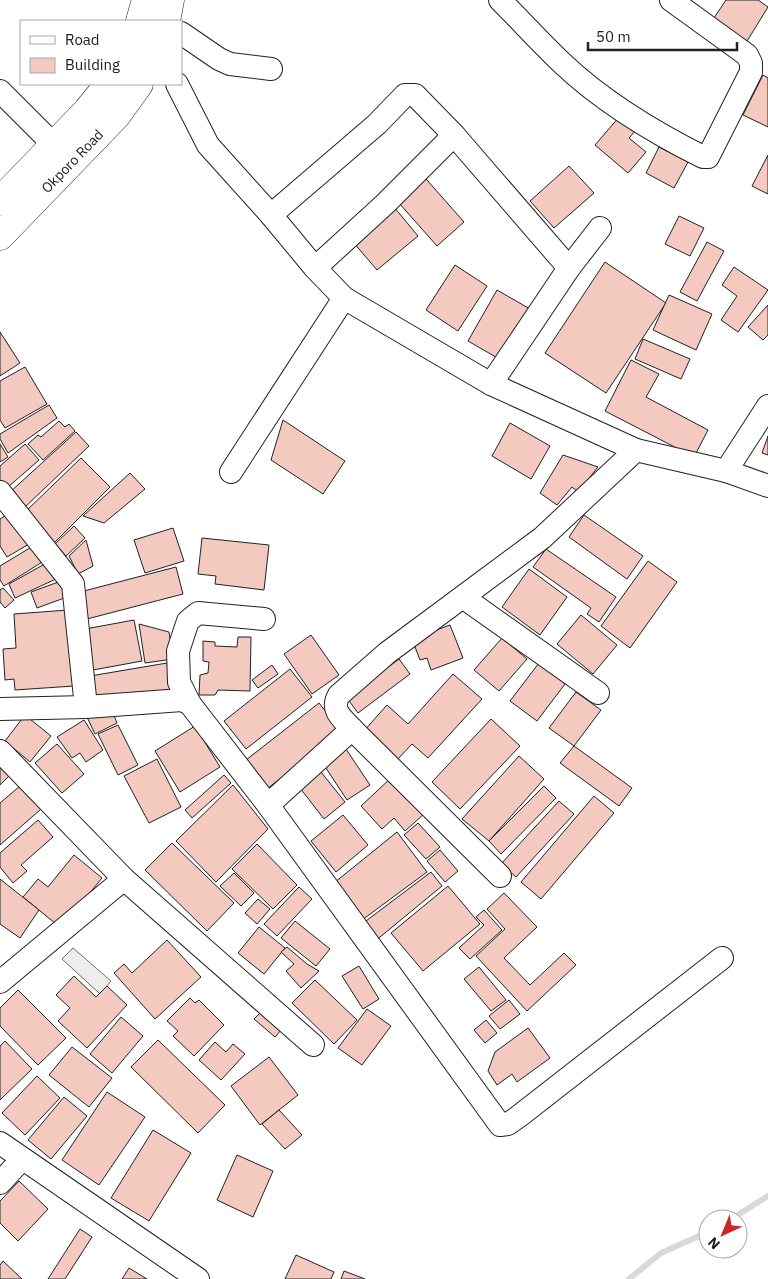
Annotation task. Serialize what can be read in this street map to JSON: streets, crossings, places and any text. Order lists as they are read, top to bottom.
{
  "streets": {
    "main road": ["Okporo Road"]
  },
  "legend": ["Road", "Building"],
  "scale_bar": "50 m",
  "north": "bottom left"
}
